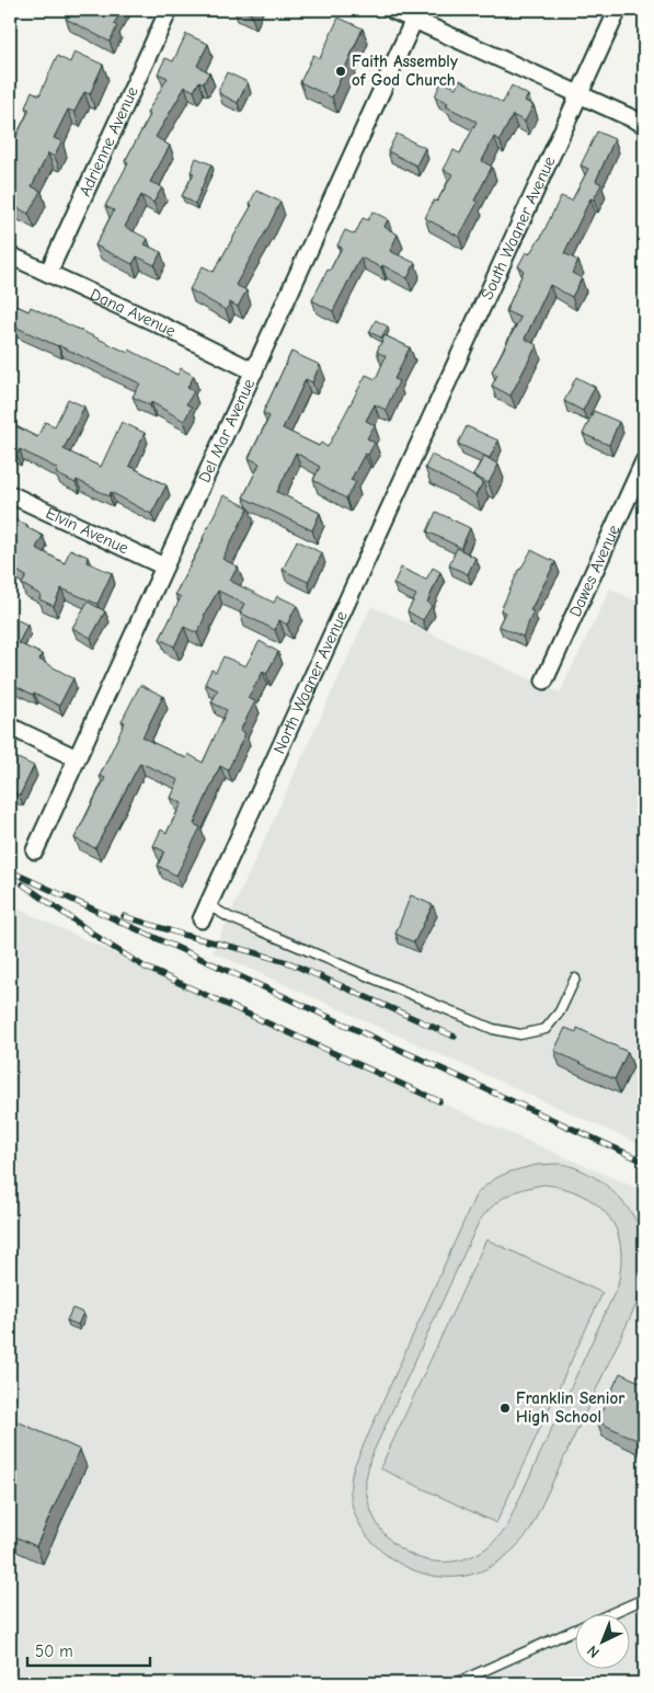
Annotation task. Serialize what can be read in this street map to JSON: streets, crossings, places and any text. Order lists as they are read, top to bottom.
{
  "streets": {
    "street": [
      "Adrienne Avenue",
      "South Wagner Avenue",
      "Dana Avenue",
      "Del Mar Avenue",
      "Elvin Avenue",
      "Dawes Avenue",
      "North Wagner Avenue"
    ]
  },
  "crossings": [
    ["Adrienne Avenue", "Dana Avenue"],
    ["South Wagner Avenue", "North Wagner Avenue"],
    ["Dana Avenue", "Del Mar Avenue"],
    ["Del Mar Avenue", "Elvin Avenue"]
  ],
  "places": ["Faith Assembly of God Church", "Franklin Senior High School"],
  "scale_bar": "50 m",
  "north": "bottom left"
}
